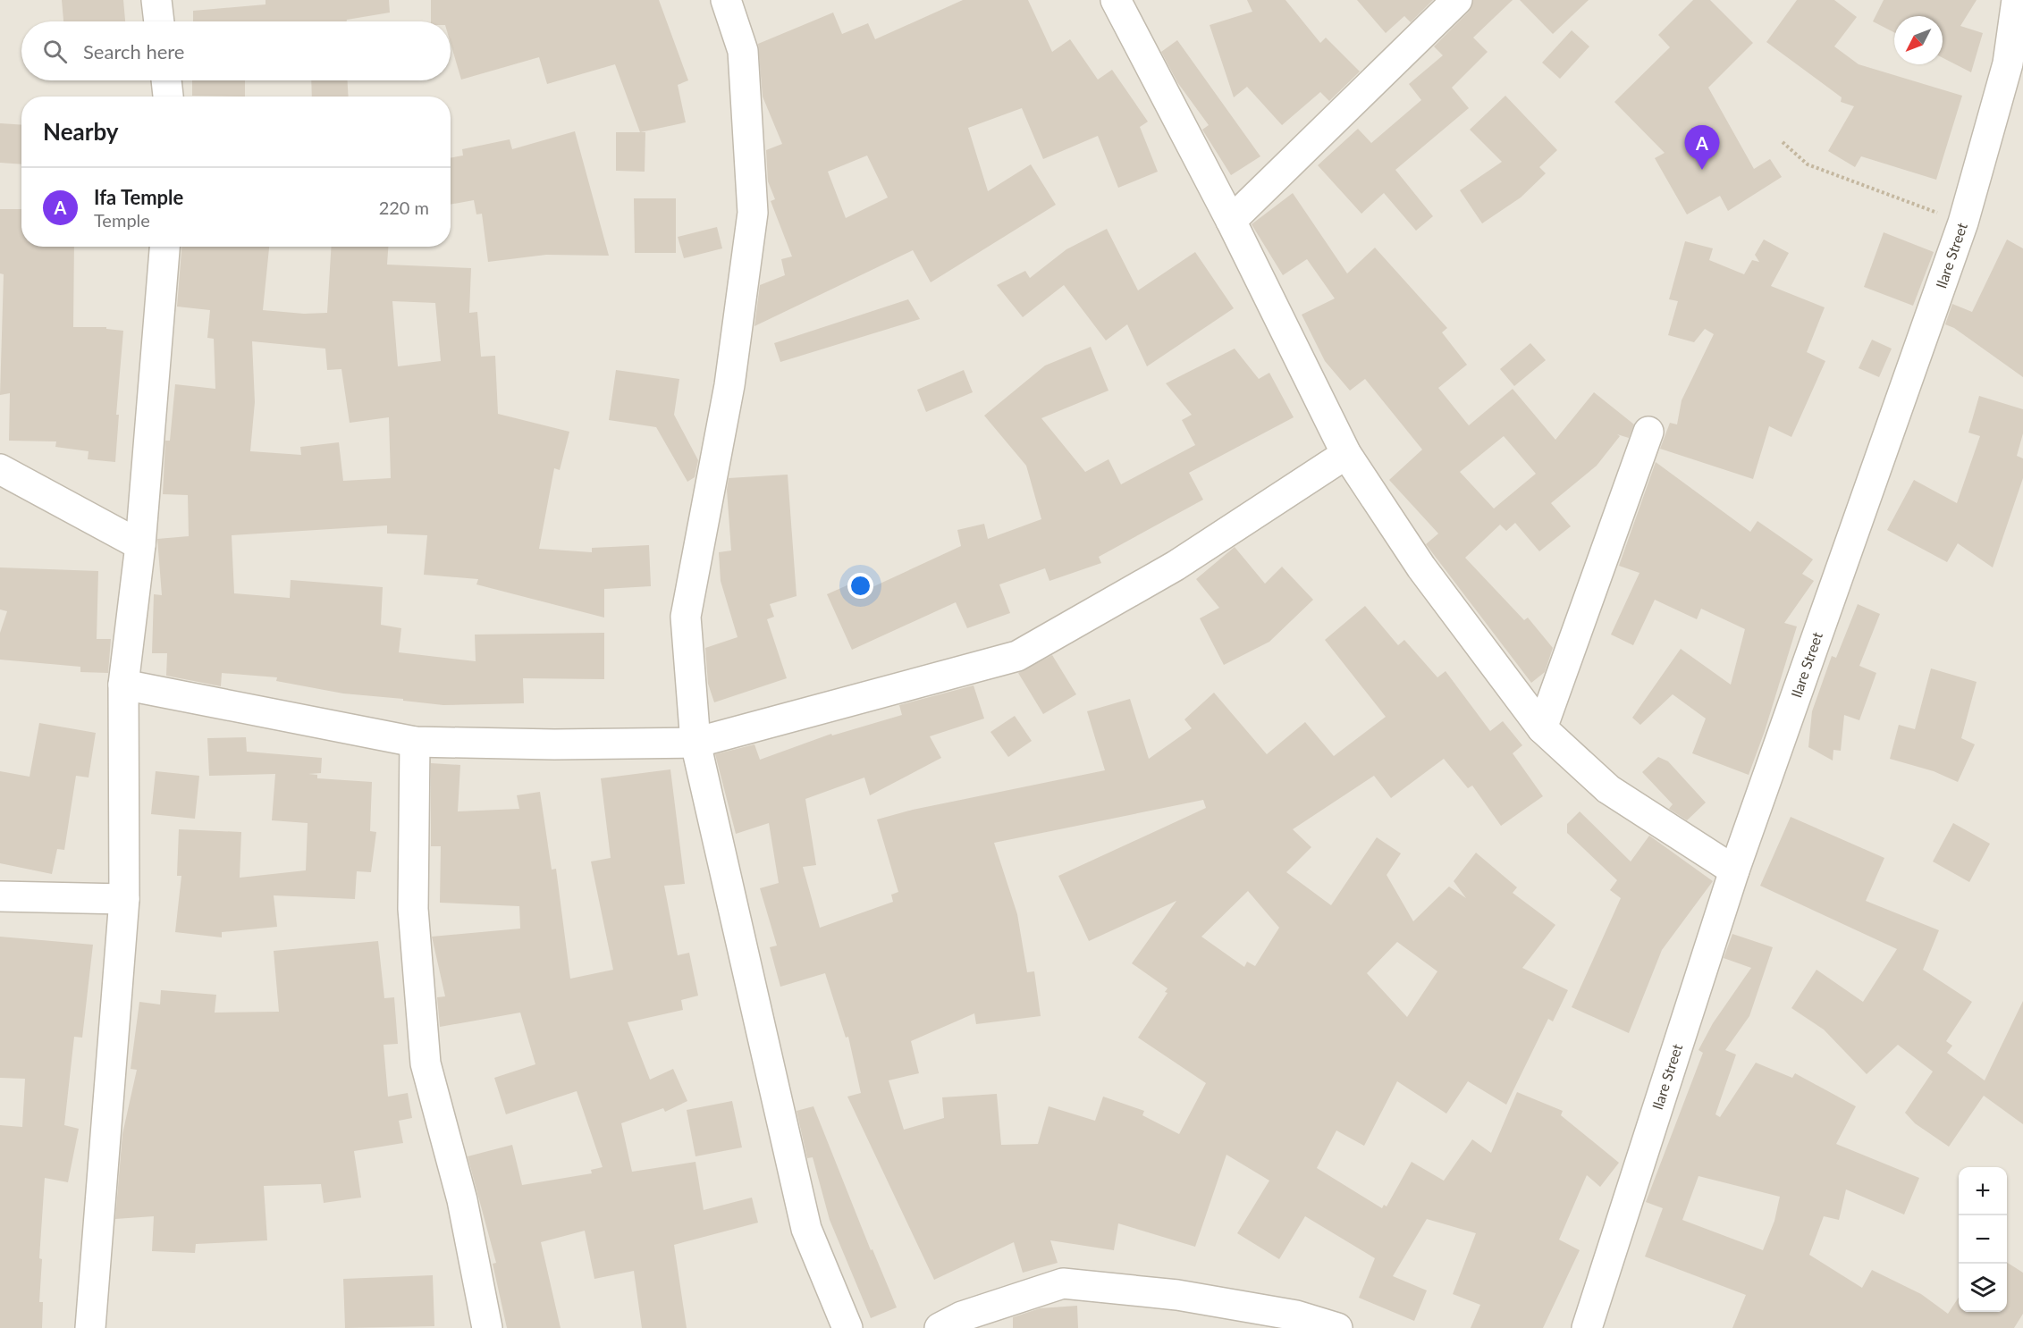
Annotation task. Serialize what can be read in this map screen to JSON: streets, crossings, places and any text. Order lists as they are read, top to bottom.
{
  "streets": {
    "street": ["Ilare Street"]
  },
  "north": "bottom left",
  "page": {
    "search": "Search here",
    "heading": "Nearby",
    "pins": "A",
    "list": [
      {
        "mark": "A",
        "name": "Ifa Temple",
        "note": "Temple",
        "value": "220 m"
      }
    ],
    "map_buttons": ["+", "−"]
  }
}
